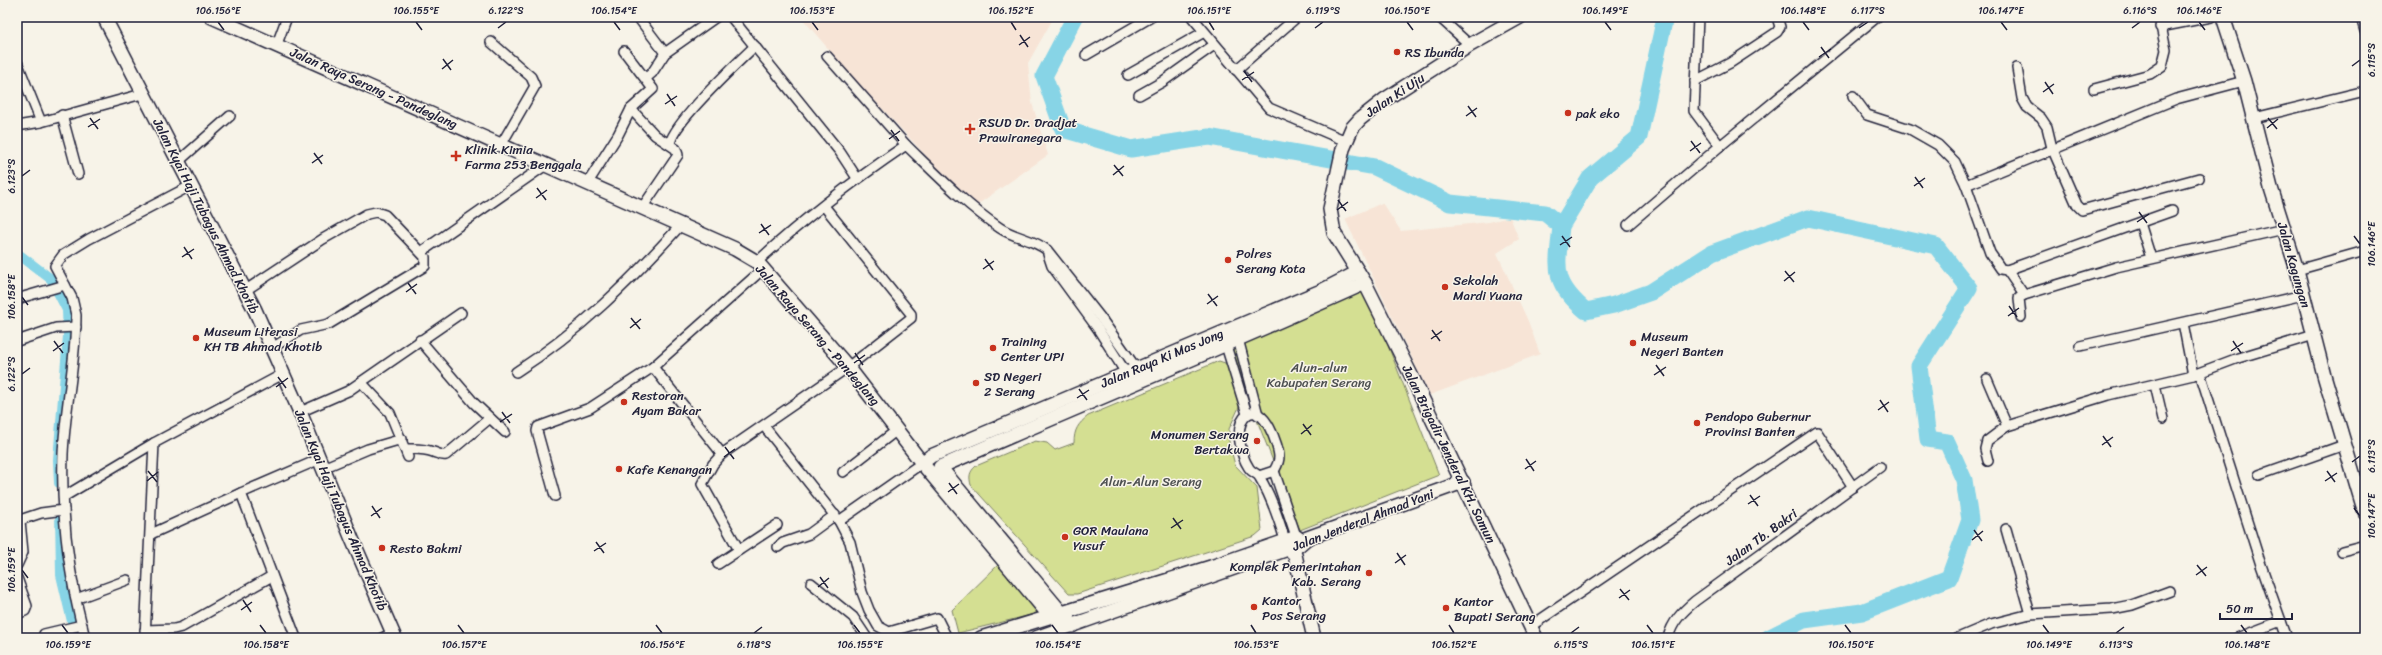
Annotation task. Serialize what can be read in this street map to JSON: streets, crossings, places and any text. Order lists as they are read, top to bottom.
{
  "streets": {
    "main road": [
      "Jalan Raya Serang - Pandeglang",
      "Jalan Ki Uju",
      "Jalan Kyai Haji Tubagus Ahmad Khotib",
      "Jalan Kagungan",
      "Jalan Raya Ki Mas Jong",
      "Jalan Brigadir Jenderal KH. Samun",
      "Jalan Jenderal Ahmad Yani"
    ],
    "street": ["Jalan Tb. Bakri"]
  },
  "crossings": [
    ["Jalan Raya Serang - Pandeglang", "Jalan Raya Ki Mas Jong"],
    ["Jalan Ki Uju", "Jalan Raya Ki Mas Jong"],
    ["Jalan Ki Uju", "Jalan Brigadir Jenderal KH. Samun"],
    ["Jalan Raya Ki Mas Jong", "Jalan Brigadir Jenderal KH. Samun"],
    ["Jalan Brigadir Jenderal KH. Samun", "Jalan Jenderal Ahmad Yani"]
  ],
  "parks": ["Alun-alun Kabupaten Serang", "Alun-Alun Serang"],
  "places": {
    "other": [
      "RS Ibunda",
      "pak eko",
      "Polres Serang Kota",
      "Sekolah Mardi Yuana",
      "Museum Literasi KH TB Ahmad Khotib",
      "Museum Negeri Banten",
      "Training Center UPI",
      "SD Negeri 2 Serang",
      "Restoran Ayam Bakar",
      "Pendopo Gubernur Provinsi Banten",
      "Monumen Serang Bertakwa",
      "Kafe Kenangan",
      "GOR Maulana Yusuf",
      "Resto Bakmi",
      "Komplek Pemerintahan Kab. Serang",
      "Kantor Pos Serang",
      "Kantor Bupati Serang"
    ],
    "health": ["RSUD Dr. Dradjat Prawiranegara", "Klinik Kimia Farma 253 Benggala"]
  },
  "scale_bar": "50 m",
  "coordinates": [
    "106.156°E",
    "106.155°E",
    "6.122°S",
    "106.154°E",
    "106.153°E",
    "106.152°E",
    "106.151°E",
    "6.119°S",
    "106.150°E",
    "106.149°E",
    "106.148°E",
    "6.117°S",
    "106.147°E",
    "6.116°S",
    "106.146°E",
    "6.115°S",
    "6.123°S",
    "106.158°E",
    "6.113°S",
    "106.159°E",
    "106.157°E",
    "6.118°S"
  ]
}
